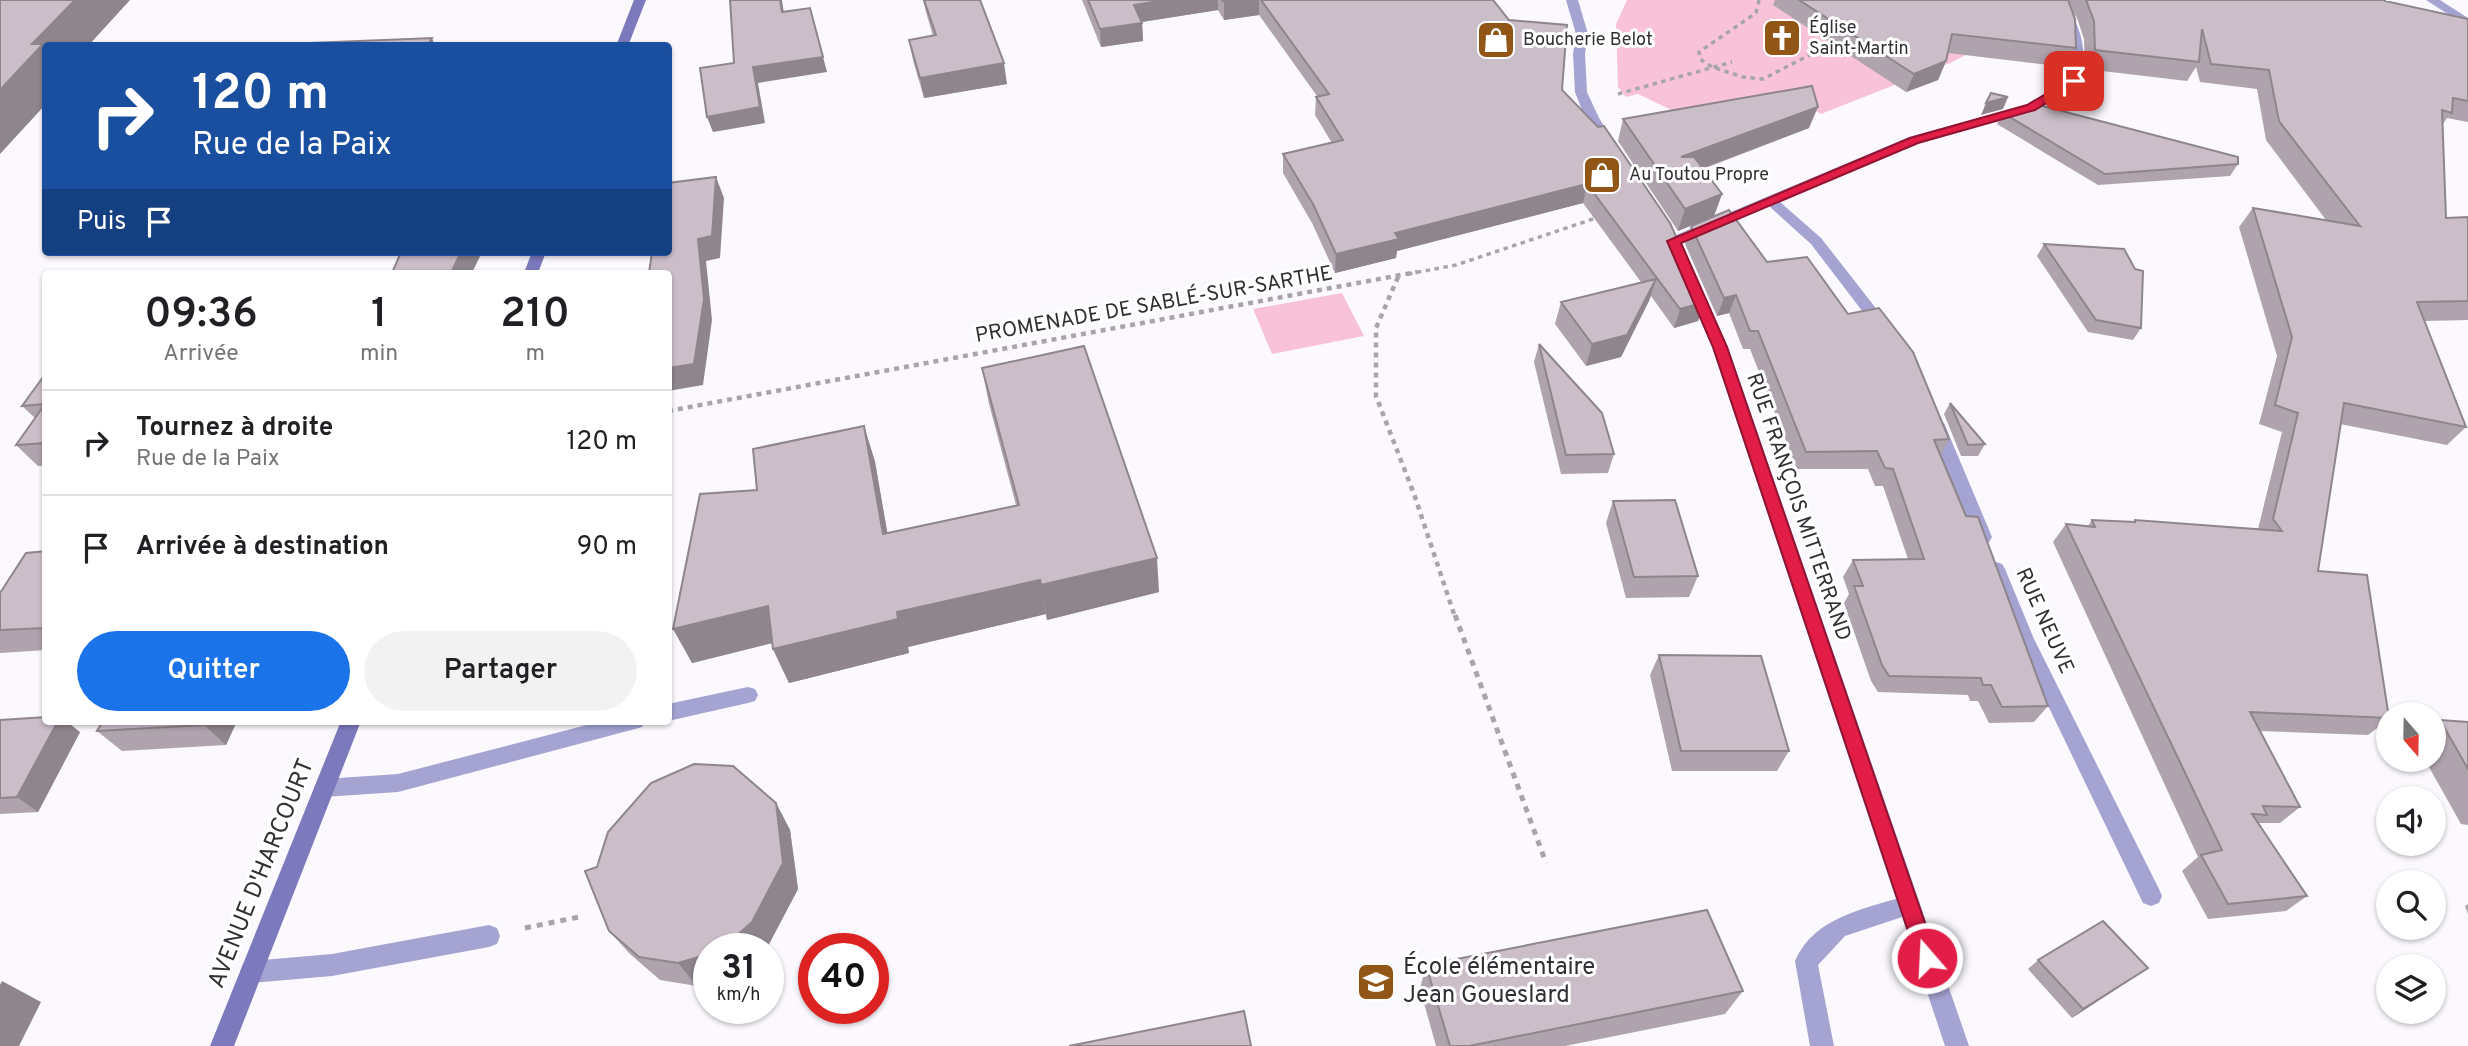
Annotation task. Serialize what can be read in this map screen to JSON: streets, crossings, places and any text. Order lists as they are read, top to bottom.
{
  "streets": {
    "main road": ["AVENUE D'HARCOURT"],
    "street": ["RUE FRANÇOIS MITTERRAND", "RUE NEUVE"],
    "path": ["PROMENADE DE SABLÉ-SUR-SARTHE"]
  },
  "places": {
    "church": ["Église Saint-Martin"],
    "shop": ["Boucherie Belot", "Au Toutou Propre"],
    "school or university": ["École élémentaire Jean Goueslard"]
  },
  "north": "bottom",
  "page": {
    "turn": ["120 m", "Rue de la Paix"],
    "then": "Puis",
    "eta": [
      "09:36",
      "Arrivée",
      "1",
      "min",
      "210",
      "m"
    ],
    "list": [
      {
        "name": "Tournez à droite",
        "note": "Rue de la Paix",
        "value": "120 m"
      },
      {
        "name": "Arrivée à destination",
        "value": "90 m"
      }
    ],
    "buttons": ["Quitter", "Partager"],
    "speed": "31 km/h",
    "limit": "40"
  }
}
